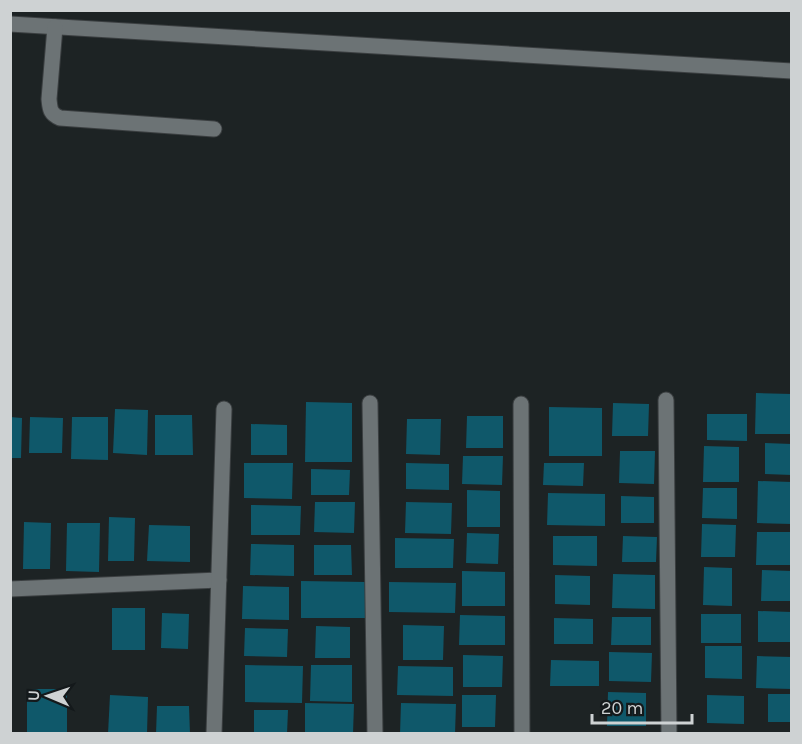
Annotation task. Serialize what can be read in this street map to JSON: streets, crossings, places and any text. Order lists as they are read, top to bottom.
{
  "scale_bar": "20 m",
  "north": "left"
}
